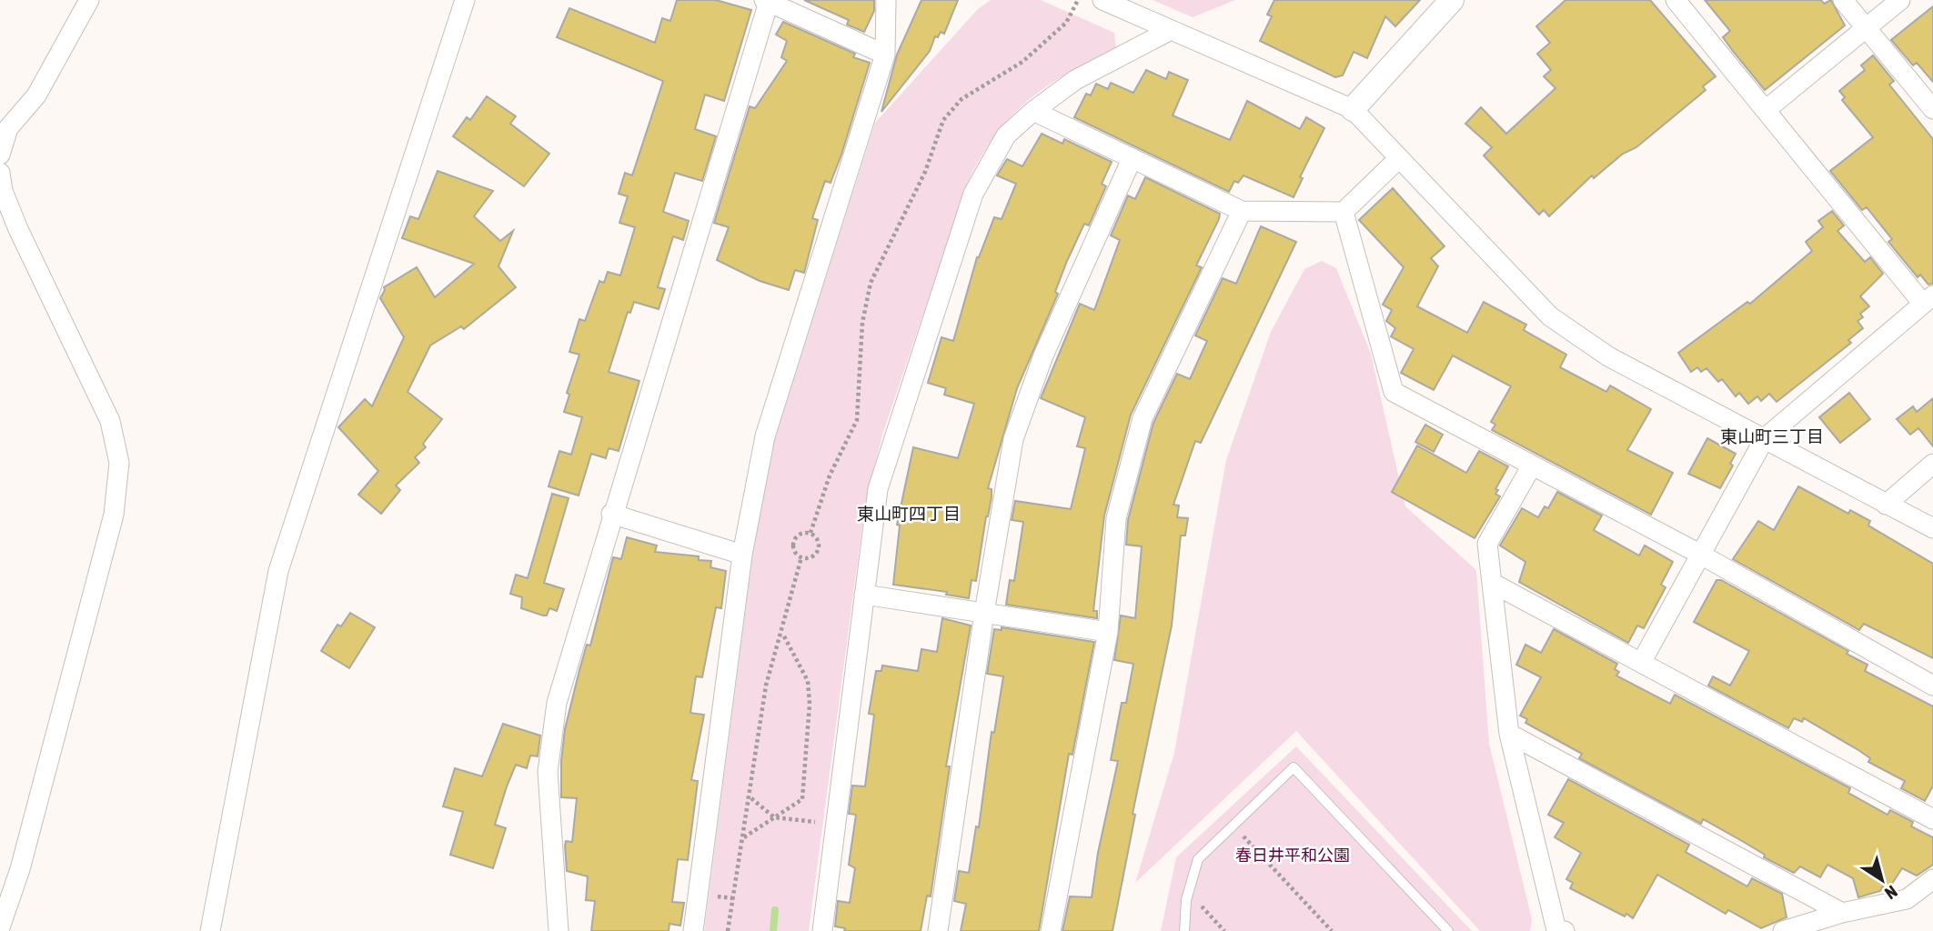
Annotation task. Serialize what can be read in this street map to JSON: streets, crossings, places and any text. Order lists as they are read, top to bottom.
{
  "districts": ["東山町三丁目", "東山町四丁目"],
  "parks": ["春日井平和公園"],
  "north": "bottom right"
}
